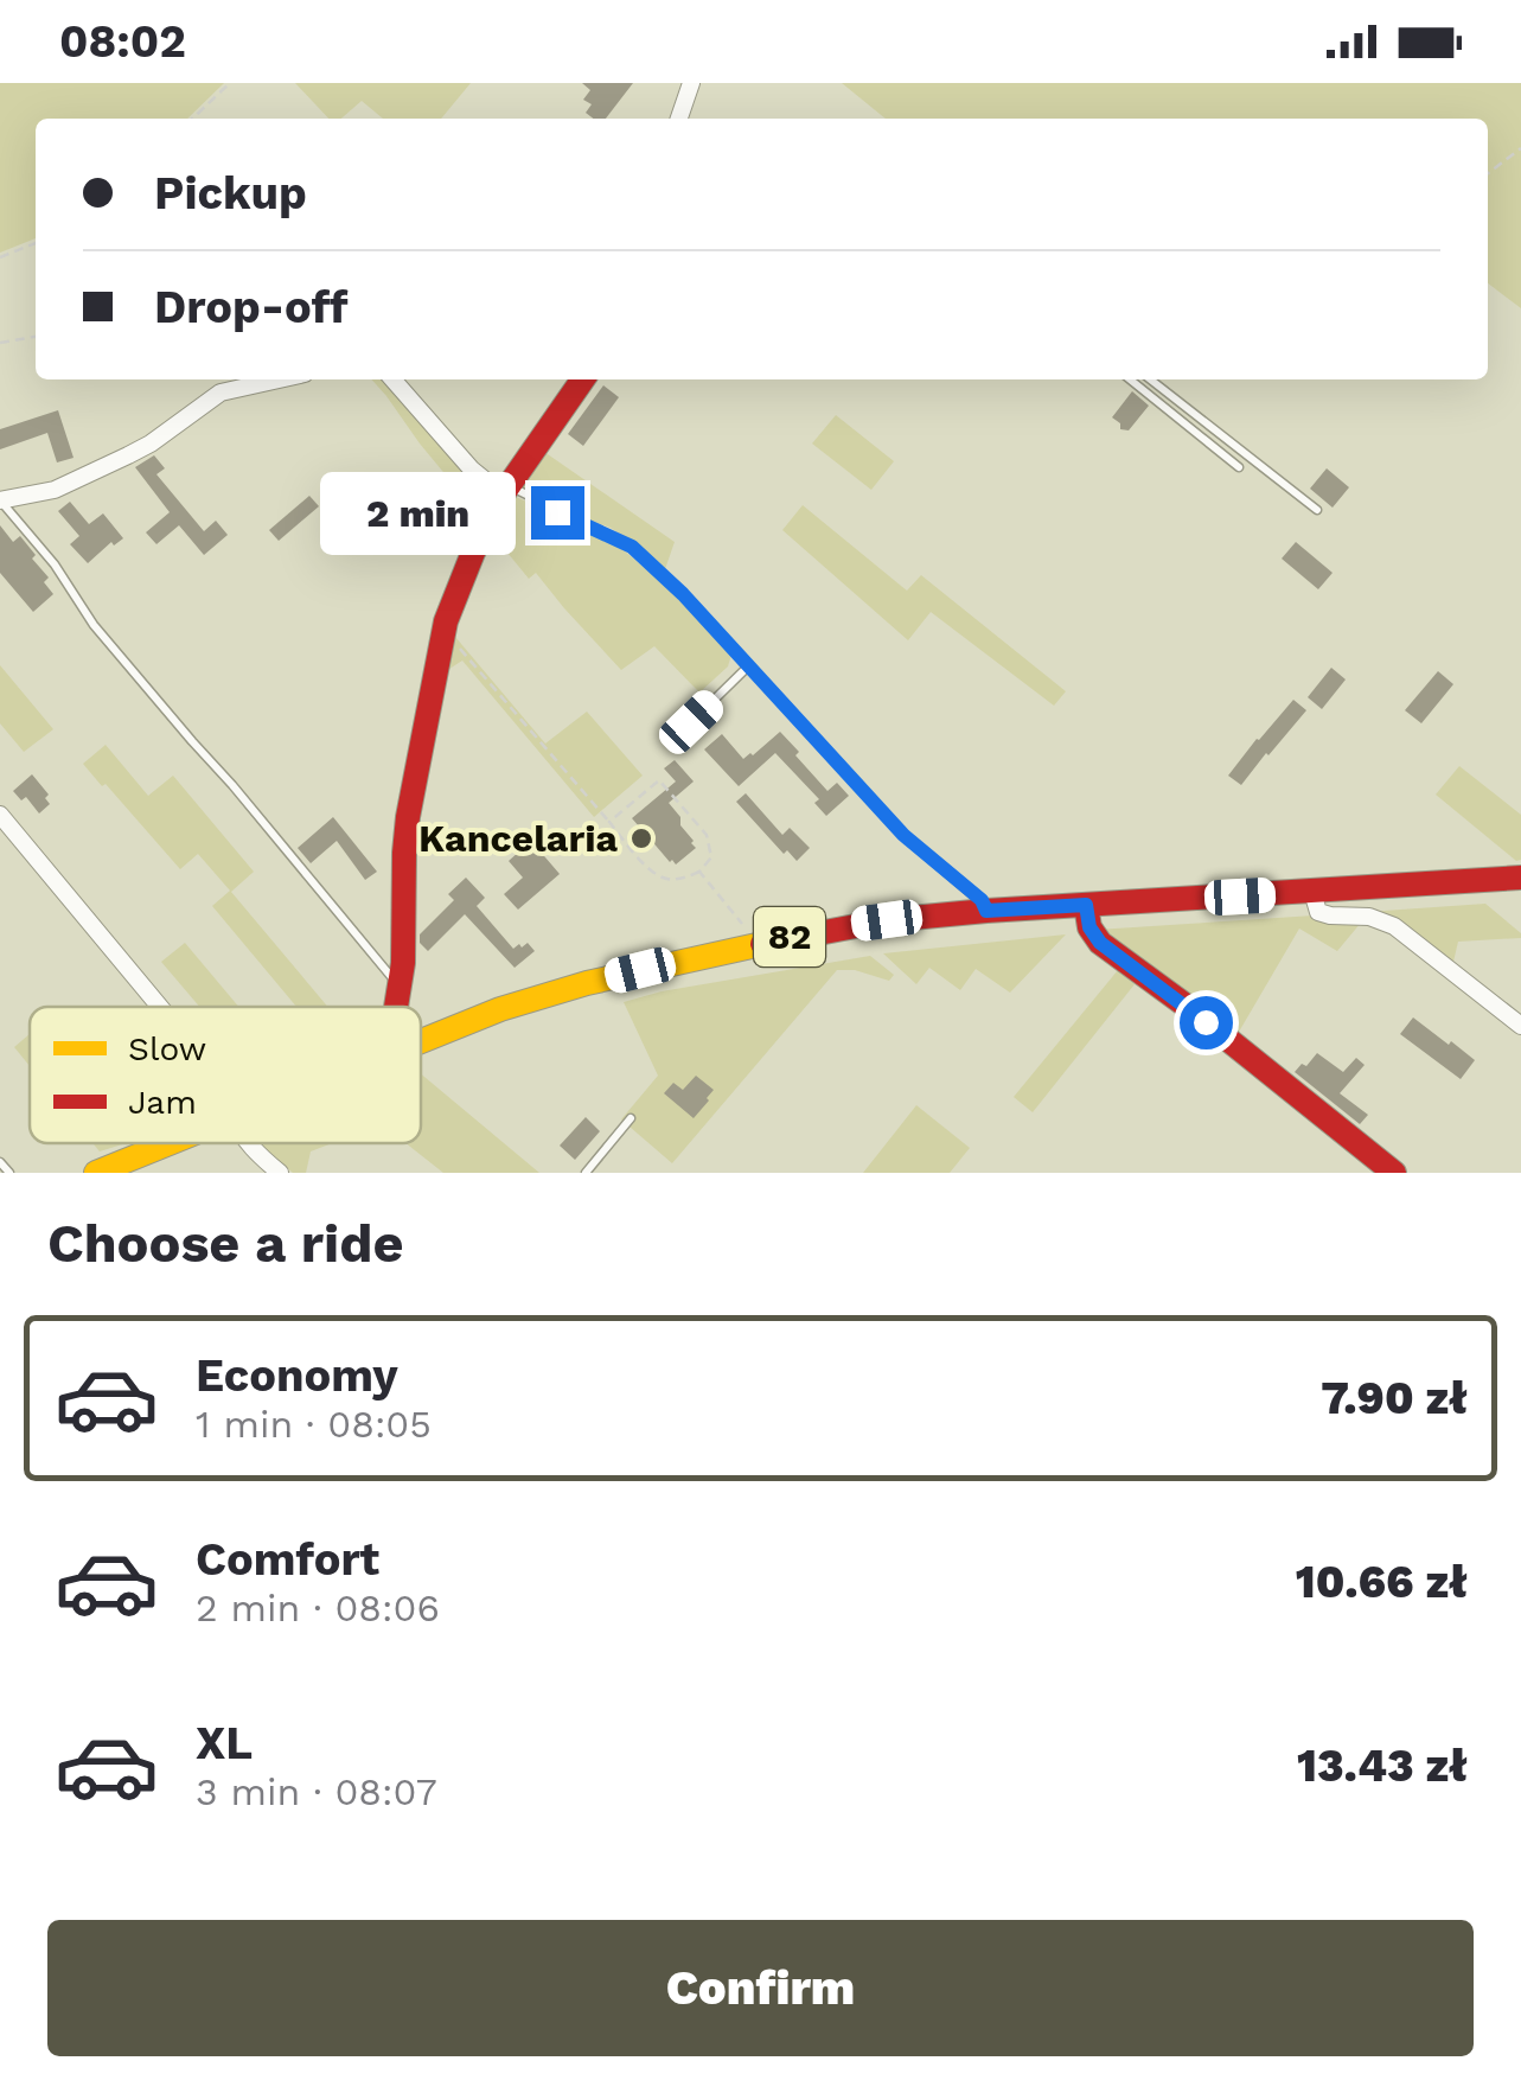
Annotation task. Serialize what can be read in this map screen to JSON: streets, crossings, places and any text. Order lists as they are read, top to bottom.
{
  "streets": {
    "main road": ["82"]
  },
  "places": ["Kancelaria"],
  "legend": ["Slow", "Jam"],
  "page": {
    "status": "08:02",
    "banner": ["Pickup", "Drop-off"],
    "bubble": "2 min",
    "heading": "Choose a ride",
    "list": [
      {
        "name": "Economy",
        "note": "1 min · 08:05",
        "value": "7.90 zł"
      },
      {
        "name": "Comfort",
        "note": "2 min · 08:06",
        "value": "10.66 zł"
      },
      {
        "name": "XL",
        "note": "3 min · 08:07",
        "value": "13.43 zł"
      }
    ],
    "buttons": "Confirm"
  }
}
